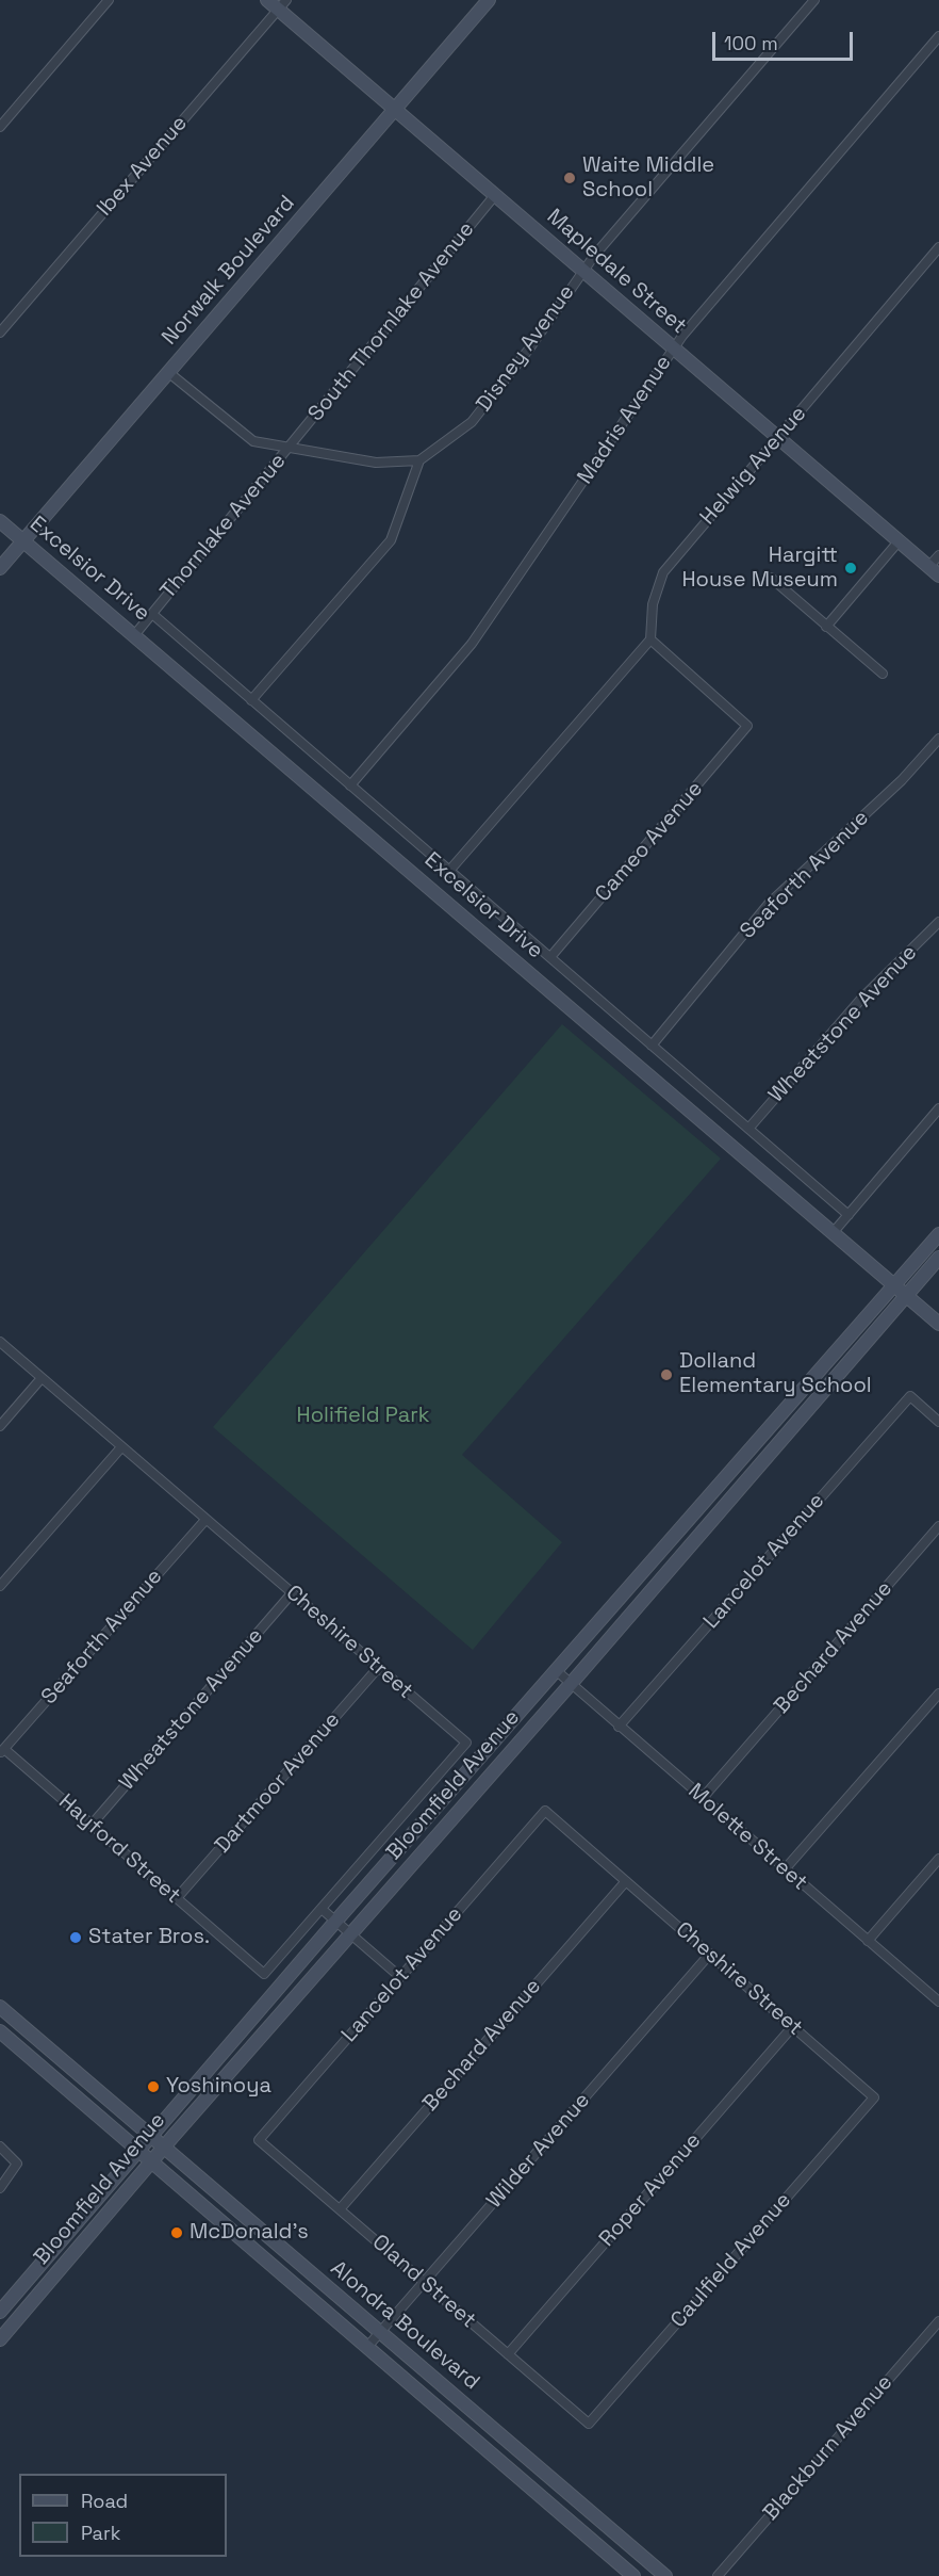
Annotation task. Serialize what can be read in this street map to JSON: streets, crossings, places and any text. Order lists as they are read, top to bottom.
{
  "streets": {
    "main road": [
      "Norwalk Boulevard",
      "Mapledale Street",
      "Excelsior Drive",
      "Bloomfield Avenue",
      "Alondra Boulevard"
    ],
    "street": [
      "Ibex Avenue",
      "South Thornlake Avenue",
      "Disney Avenue",
      "Madris Avenue",
      "Helwig Avenue",
      "Thornlake Avenue",
      "Cameo Avenue",
      "Seaforth Avenue",
      "Wheatstone Avenue",
      "Lancelot Avenue",
      "Cheshire Street",
      "Bechard Avenue",
      "Dartmoor Avenue",
      "Molette Street",
      "Hayford Street",
      "Wilder Avenue",
      "Roper Avenue",
      "Caulfield Avenue",
      "Oland Street",
      "Blackburn Avenue"
    ]
  },
  "crossings": [
    ["Ibex Avenue", "Mapledale Street"],
    ["Norwalk Boulevard", "Mapledale Street"],
    ["Norwalk Boulevard", "Excelsior Drive"],
    ["Mapledale Street", "South Thornlake Avenue"],
    ["Mapledale Street", "Disney Avenue"],
    ["Mapledale Street", "Madris Avenue"],
    ["Mapledale Street", "Helwig Avenue"],
    ["South Thornlake Avenue", "Thornlake Avenue"],
    ["Madris Avenue", "Excelsior Drive"],
    ["Helwig Avenue", "Cameo Avenue"],
    ["Thornlake Avenue", "Excelsior Drive"],
    ["Excelsior Drive", "Cameo Avenue"],
    ["Excelsior Drive", "Seaforth Avenue"],
    ["Excelsior Drive", "Wheatstone Avenue"],
    ["Excelsior Drive", "Bloomfield Avenue"],
    ["Seaforth Avenue", "Cheshire Street"],
    ["Seaforth Avenue", "Hayford Street"],
    ["Wheatstone Avenue", "Cheshire Street"],
    ["Wheatstone Avenue", "Hayford Street"],
    ["Lancelot Avenue", "Cheshire Street"],
    ["Lancelot Avenue", "Molette Street"],
    ["Lancelot Avenue", "Oland Street"],
    ["Cheshire Street", "Bechard Avenue"],
    ["Cheshire Street", "Dartmoor Avenue"],
    ["Cheshire Street", "Hayford Street"],
    ["Cheshire Street", "Wilder Avenue"],
    ["Cheshire Street", "Roper Avenue"],
    ["Cheshire Street", "Caulfield Avenue"],
    ["Bechard Avenue", "Molette Street"],
    ["Bechard Avenue", "Oland Street"],
    ["Dartmoor Avenue", "Hayford Street"],
    ["Bloomfield Avenue", "Molette Street"],
    ["Bloomfield Avenue", "Alondra Boulevard"],
    ["Wilder Avenue", "Oland Street"],
    ["Wilder Avenue", "Alondra Boulevard"],
    ["Roper Avenue", "Oland Street"],
    ["Caulfield Avenue", "Oland Street"]
  ],
  "parks": ["Holifield Park"],
  "places": [
    "Waite Middle School",
    "Hargitt House Museum",
    "Dolland Elementary School",
    "Stater Bros.",
    "Yoshinoya",
    "McDonald's"
  ],
  "legend": ["Road", "Park"],
  "scale_bar": "100 m"
}
